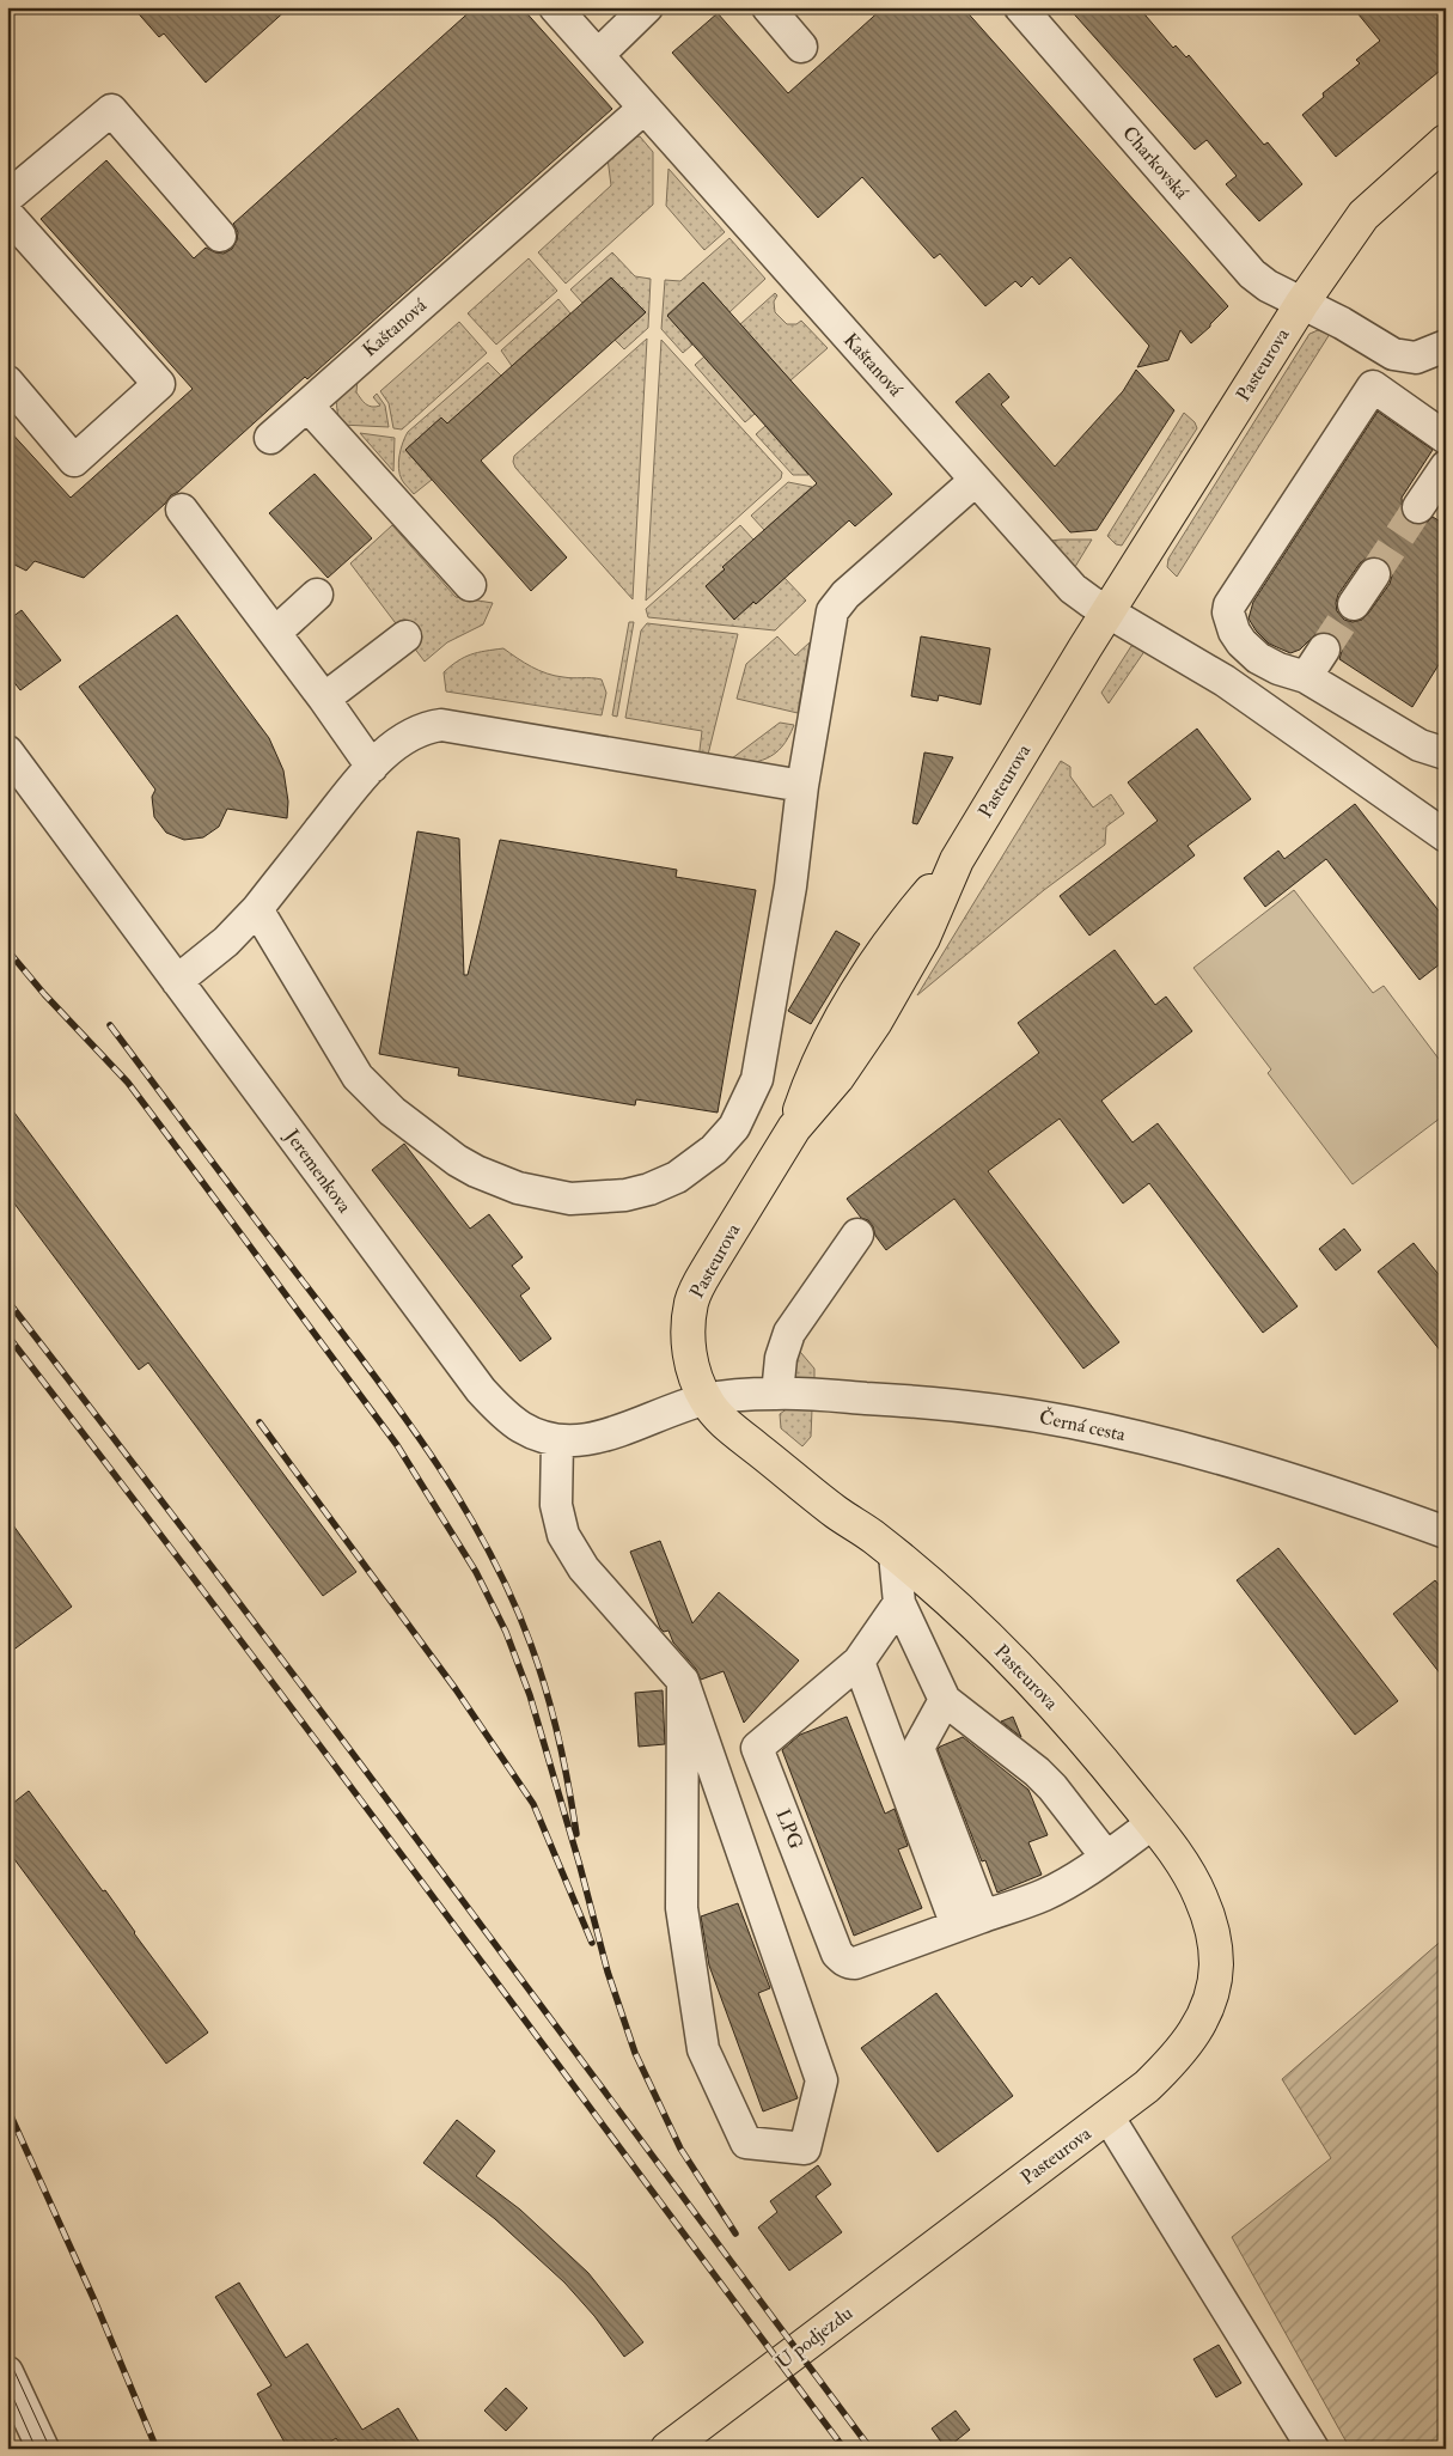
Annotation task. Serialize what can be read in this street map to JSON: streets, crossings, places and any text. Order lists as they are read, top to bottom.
{
  "streets": {
    "main road": ["Pasteurova", "U podjezdu"],
    "street": [
      "Charkovská",
      "Kaštanová",
      "Jeremenkova",
      "Černá cesta",
      "LPG"
    ]
  },
  "crossings": [
    ["Charkovská", "Pasteurova"],
    ["Kaštanová", "Pasteurova"],
    ["Pasteurova", "Jeremenkova"],
    ["Pasteurova", "Černá cesta"],
    ["Pasteurova", "U podjezdu"],
    ["Jeremenkova", "Černá cesta"]
  ]
}
